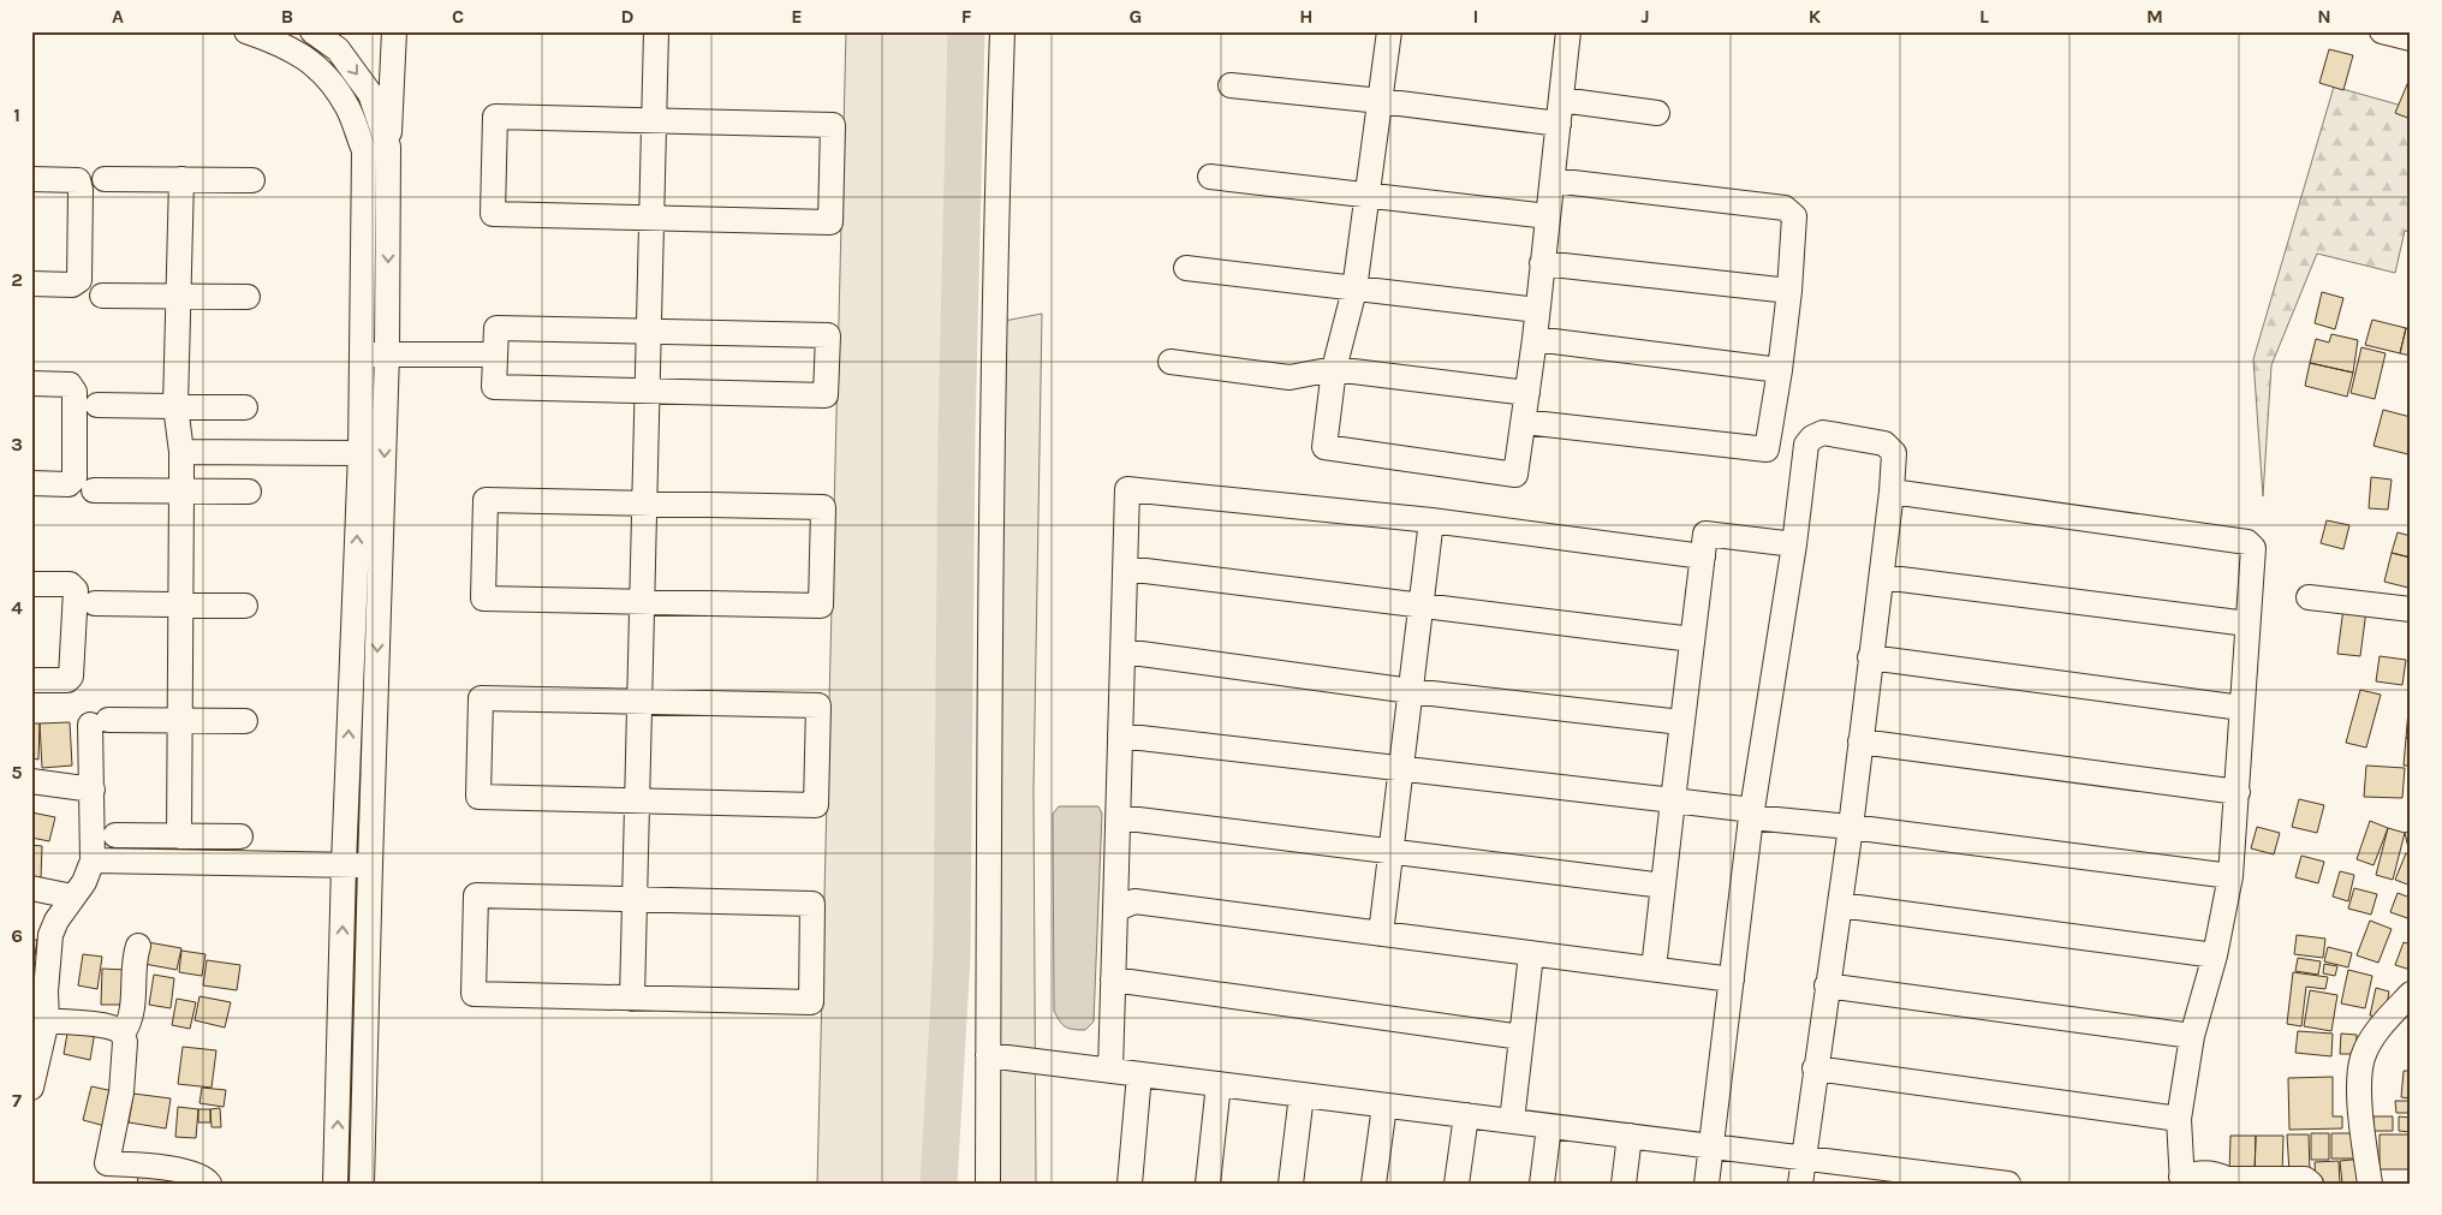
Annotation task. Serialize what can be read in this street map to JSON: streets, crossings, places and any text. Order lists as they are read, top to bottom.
{
  "grid": {
    "columns": [
      "A",
      "B",
      "C",
      "D",
      "E",
      "F",
      "G",
      "H",
      "I",
      "J",
      "K",
      "L",
      "M",
      "N"
    ],
    "rows": [
      "1",
      "2",
      "3",
      "4",
      "5",
      "6",
      "7"
    ]
  }
}
